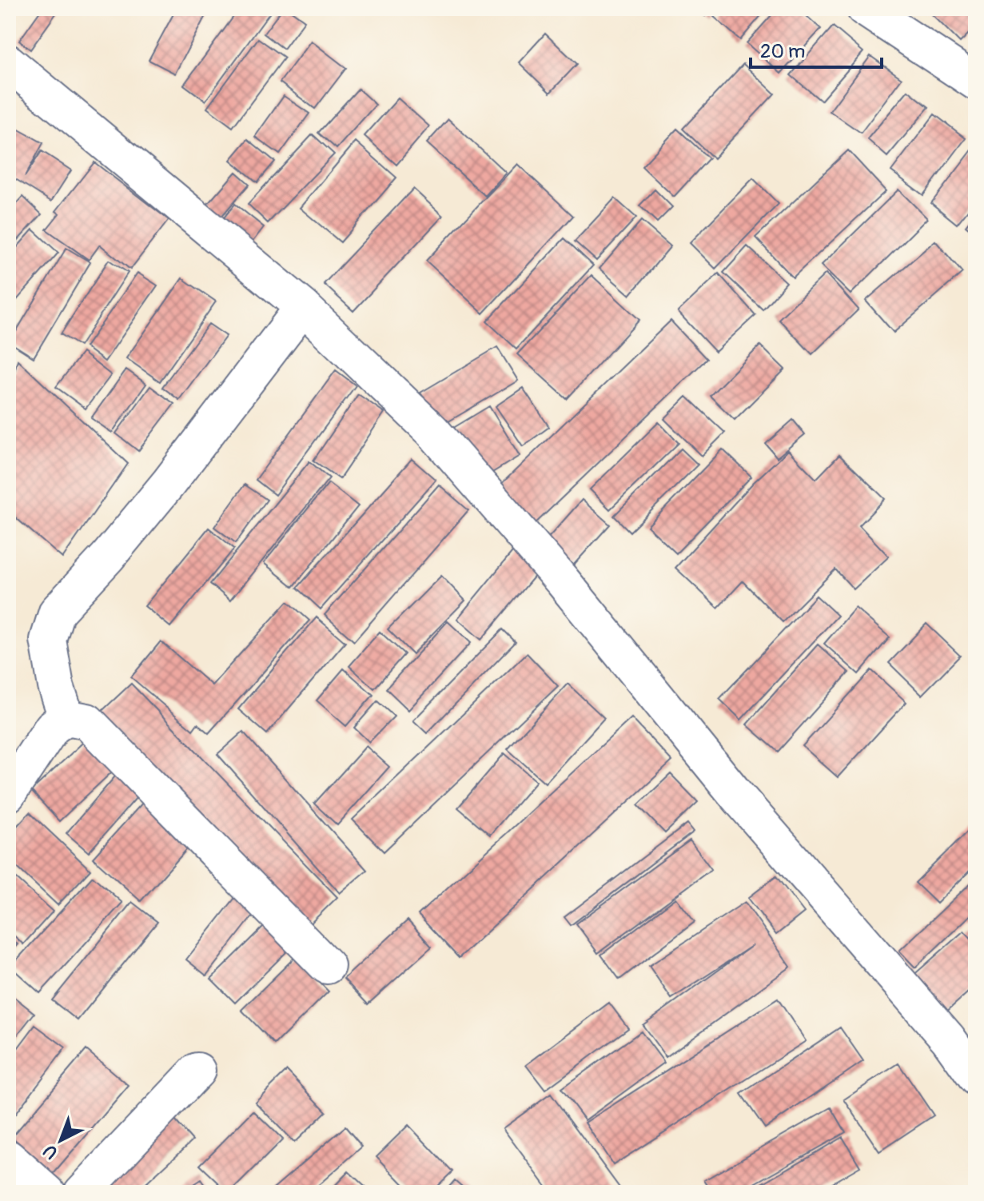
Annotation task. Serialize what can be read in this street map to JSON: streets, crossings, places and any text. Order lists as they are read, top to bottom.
{
  "scale_bar": "20 m",
  "north": "bottom left"
}
